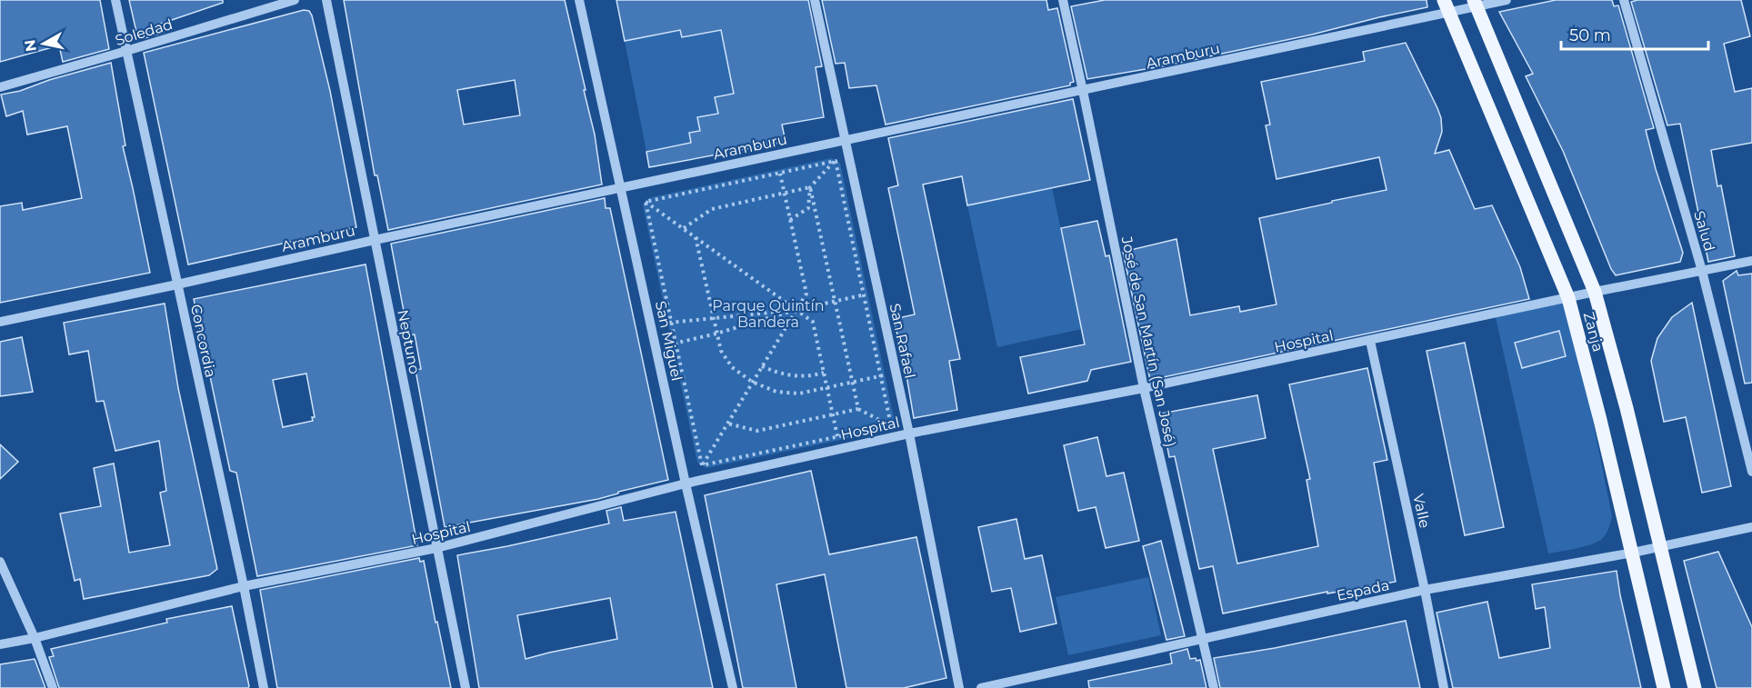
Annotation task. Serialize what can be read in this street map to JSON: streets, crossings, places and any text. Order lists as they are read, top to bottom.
{
  "streets": {
    "main road": ["Zanja"],
    "street": [
      "Soledad",
      "Aramburu",
      "Salud",
      "Concordia",
      "San Miguel",
      "San Rafael",
      "Hospital",
      "Neptuno",
      "José de San Martín (San José)",
      "Valle",
      "Espada"
    ]
  },
  "crossings": [
    ["Soledad", "Concordia"],
    ["Aramburu", "Zanja"],
    ["Aramburu", "Concordia"],
    ["Aramburu", "San Miguel"],
    ["Aramburu", "San Rafael"],
    ["Aramburu", "Neptuno"],
    ["Aramburu", "José de San Martín (San José)"],
    ["Salud", "Hospital"],
    ["Zanja", "Hospital"],
    ["Zanja", "Espada"],
    ["Concordia", "Hospital"],
    ["San Miguel", "Hospital"],
    ["San Rafael", "Hospital"],
    ["Hospital", "Neptuno"],
    ["Hospital", "José de San Martín (San José)"],
    ["Hospital", "Valle"],
    ["José de San Martín (San José)", "Espada"],
    ["Valle", "Espada"]
  ],
  "parks": ["Parque Quintín Bandera"],
  "scale_bar": "50 m",
  "north": "left"
}
